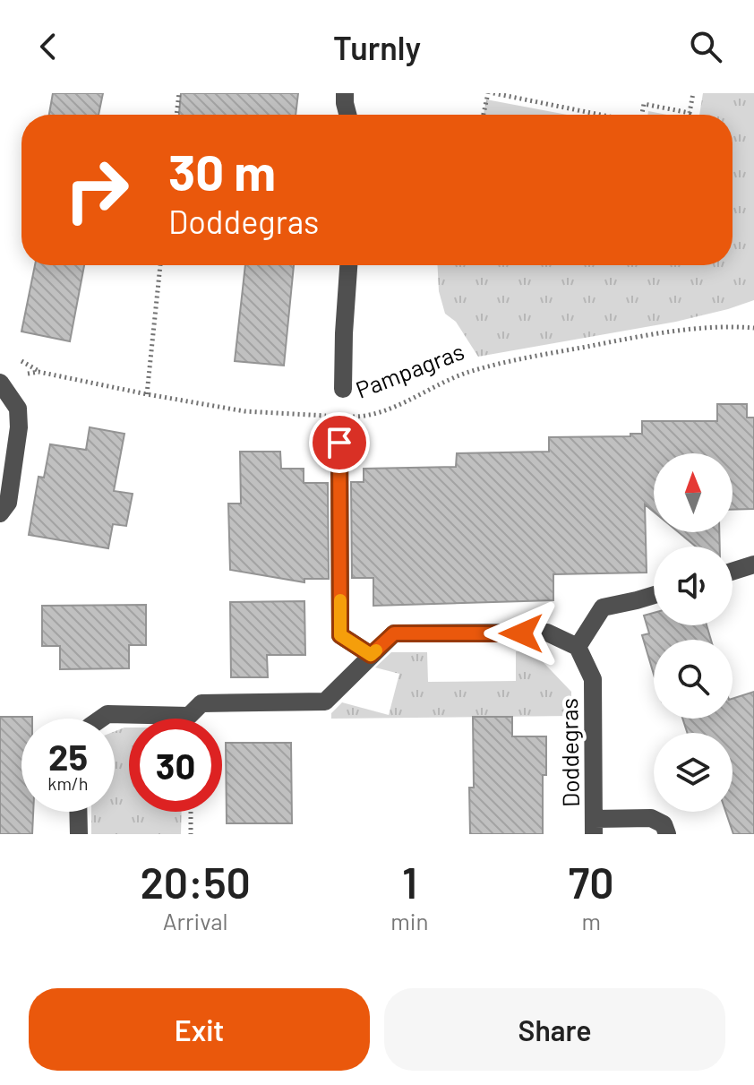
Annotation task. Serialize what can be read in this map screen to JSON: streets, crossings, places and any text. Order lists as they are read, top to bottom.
{
  "streets": {
    "street": ["Doddegras"],
    "path": ["Pampagras"]
  },
  "north": "top",
  "page": {
    "header": "Turnly",
    "turn": ["30 m", "Doddegras"],
    "speed": "25 km/h",
    "limit": "30",
    "eta": [
      "20:50",
      "Arrival",
      "1",
      "min",
      "70",
      "m"
    ],
    "buttons": ["Exit", "Share"]
  }
}
